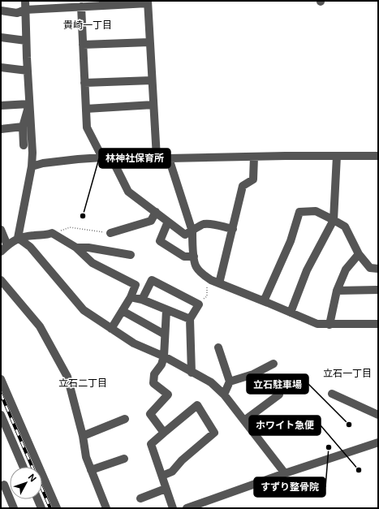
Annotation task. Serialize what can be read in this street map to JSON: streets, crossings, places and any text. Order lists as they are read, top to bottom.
{
  "districts": ["貴崎一丁目", "立石一丁目", "立石二丁目"],
  "places": [
    "林神社保育所",
    "立石駐車場",
    "すずり整骨院",
    "ホワイト急便"
  ],
  "north": "top right"
}
